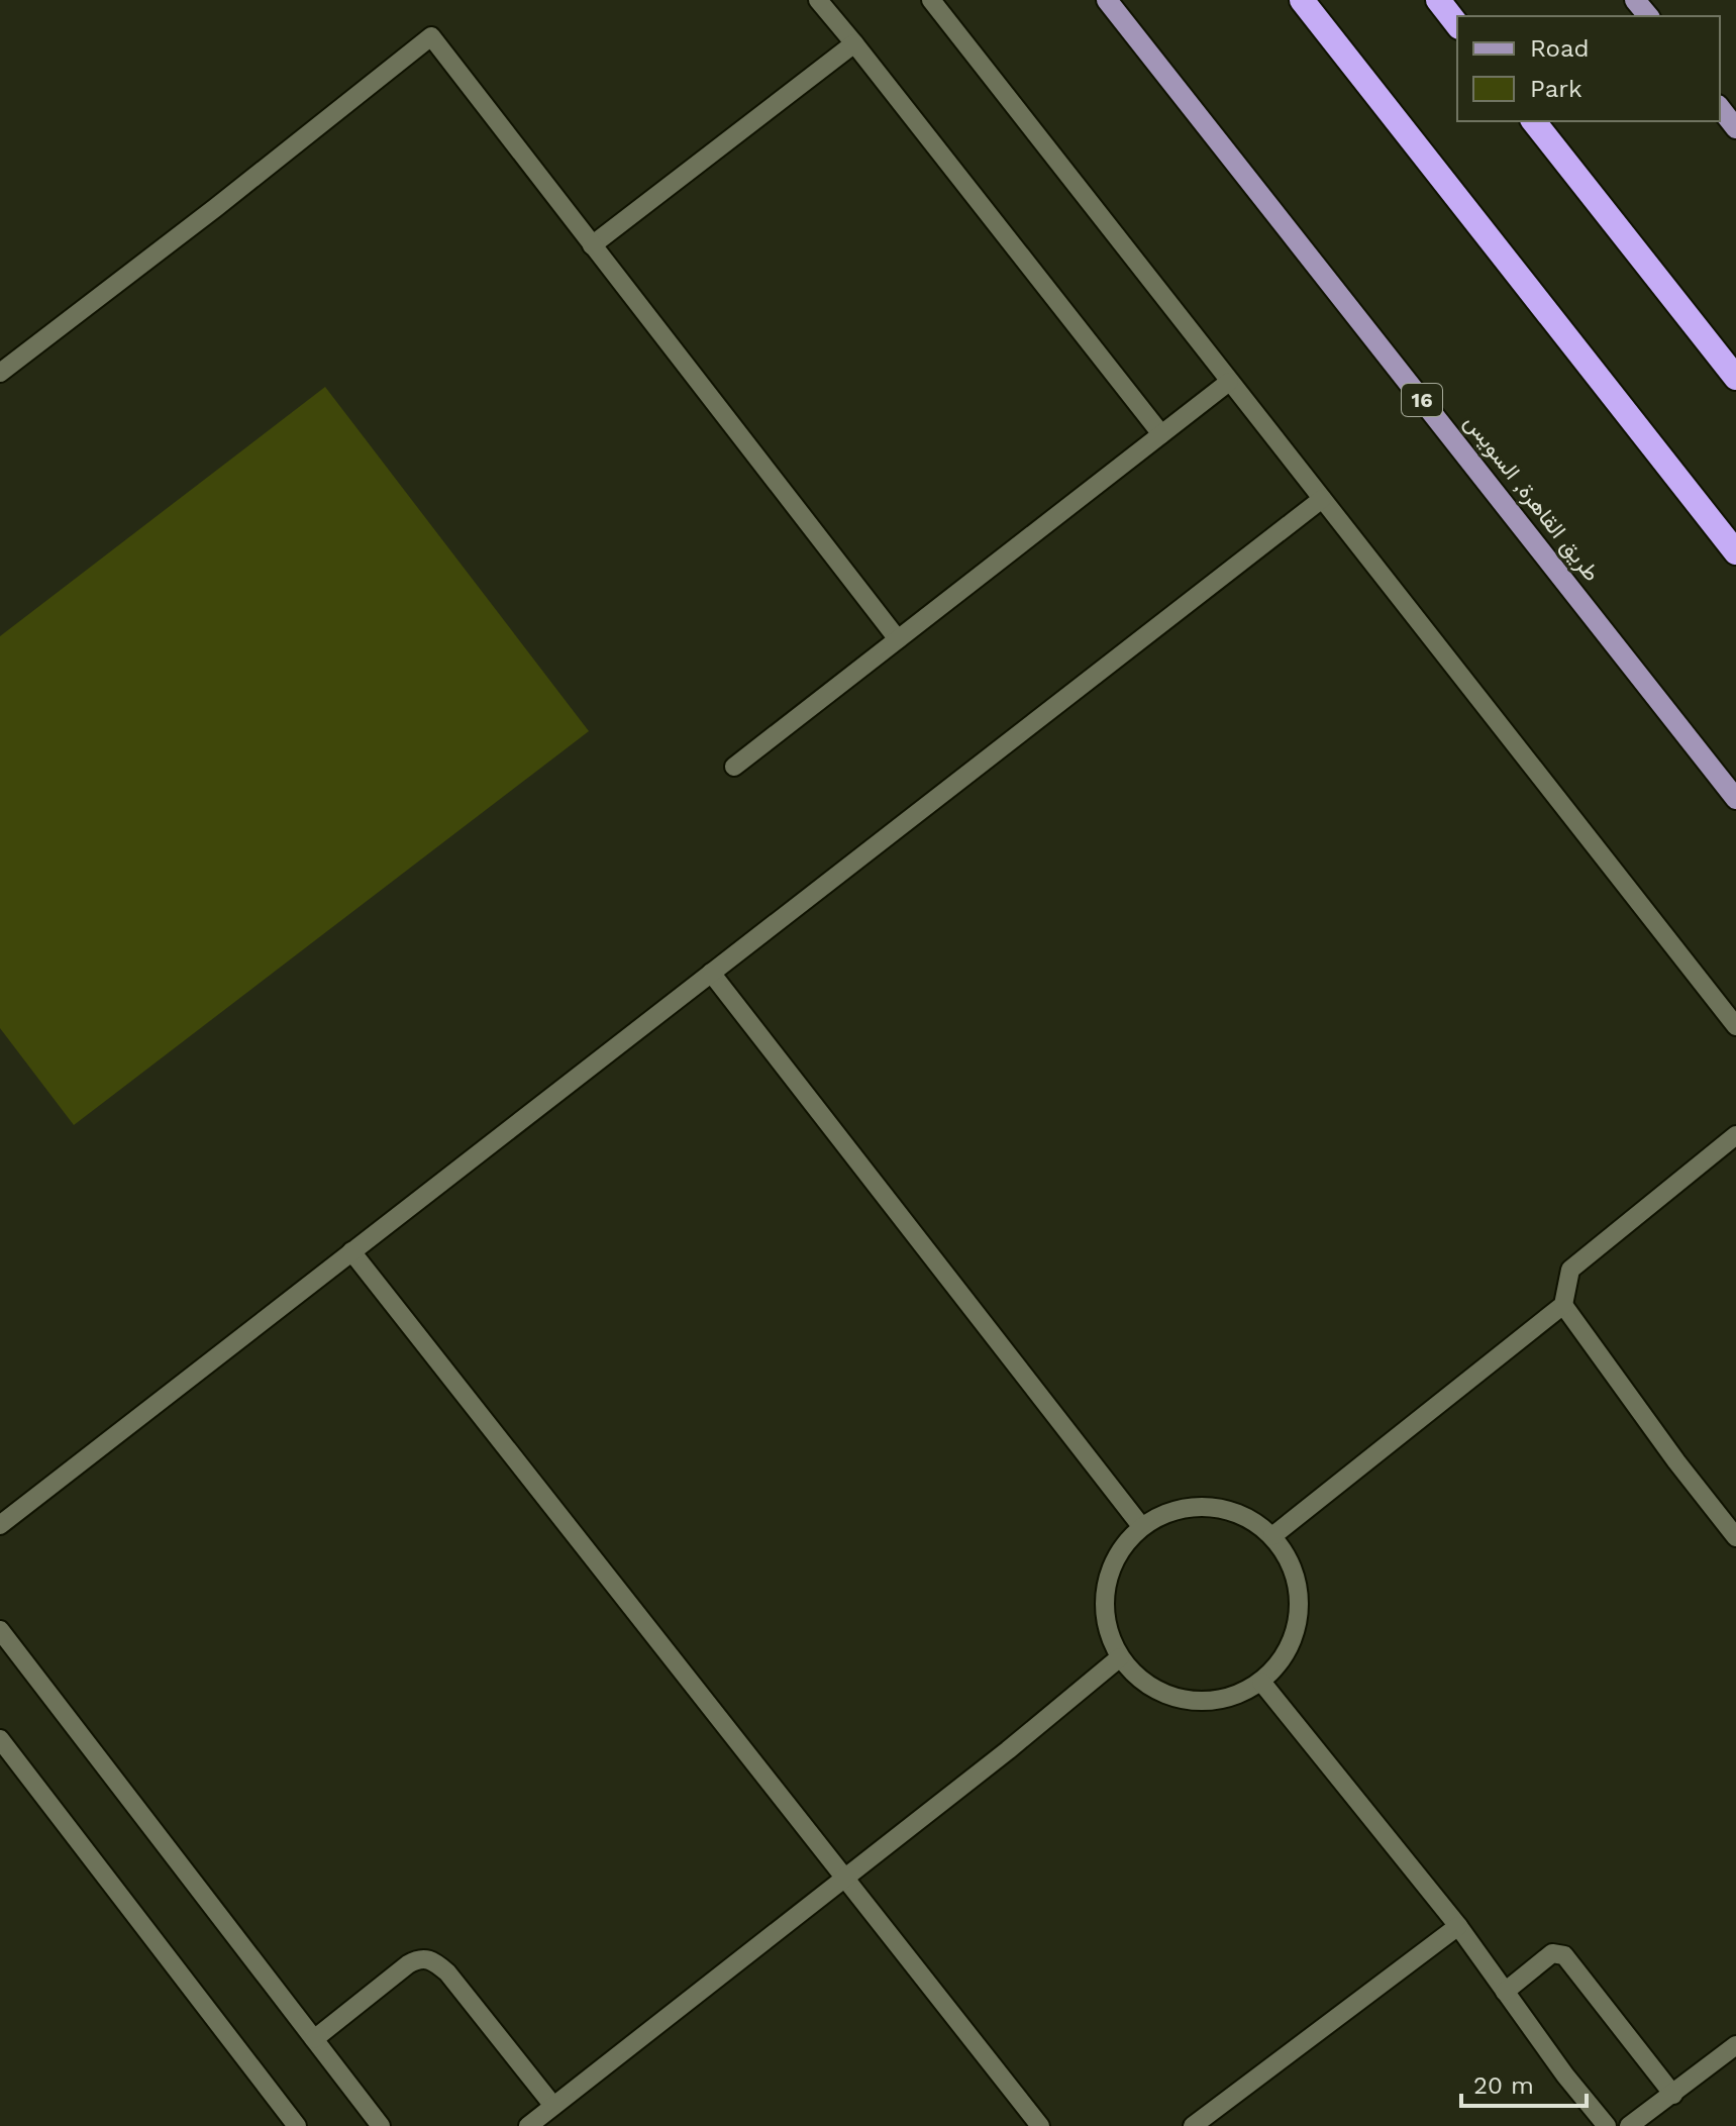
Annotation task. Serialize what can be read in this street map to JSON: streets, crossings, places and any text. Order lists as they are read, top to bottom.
{
  "streets": {
    "main road": ["16", "طريق القاهرة, السويس"]
  },
  "legend": ["Road", "Park"],
  "scale_bar": "20 m"
}
